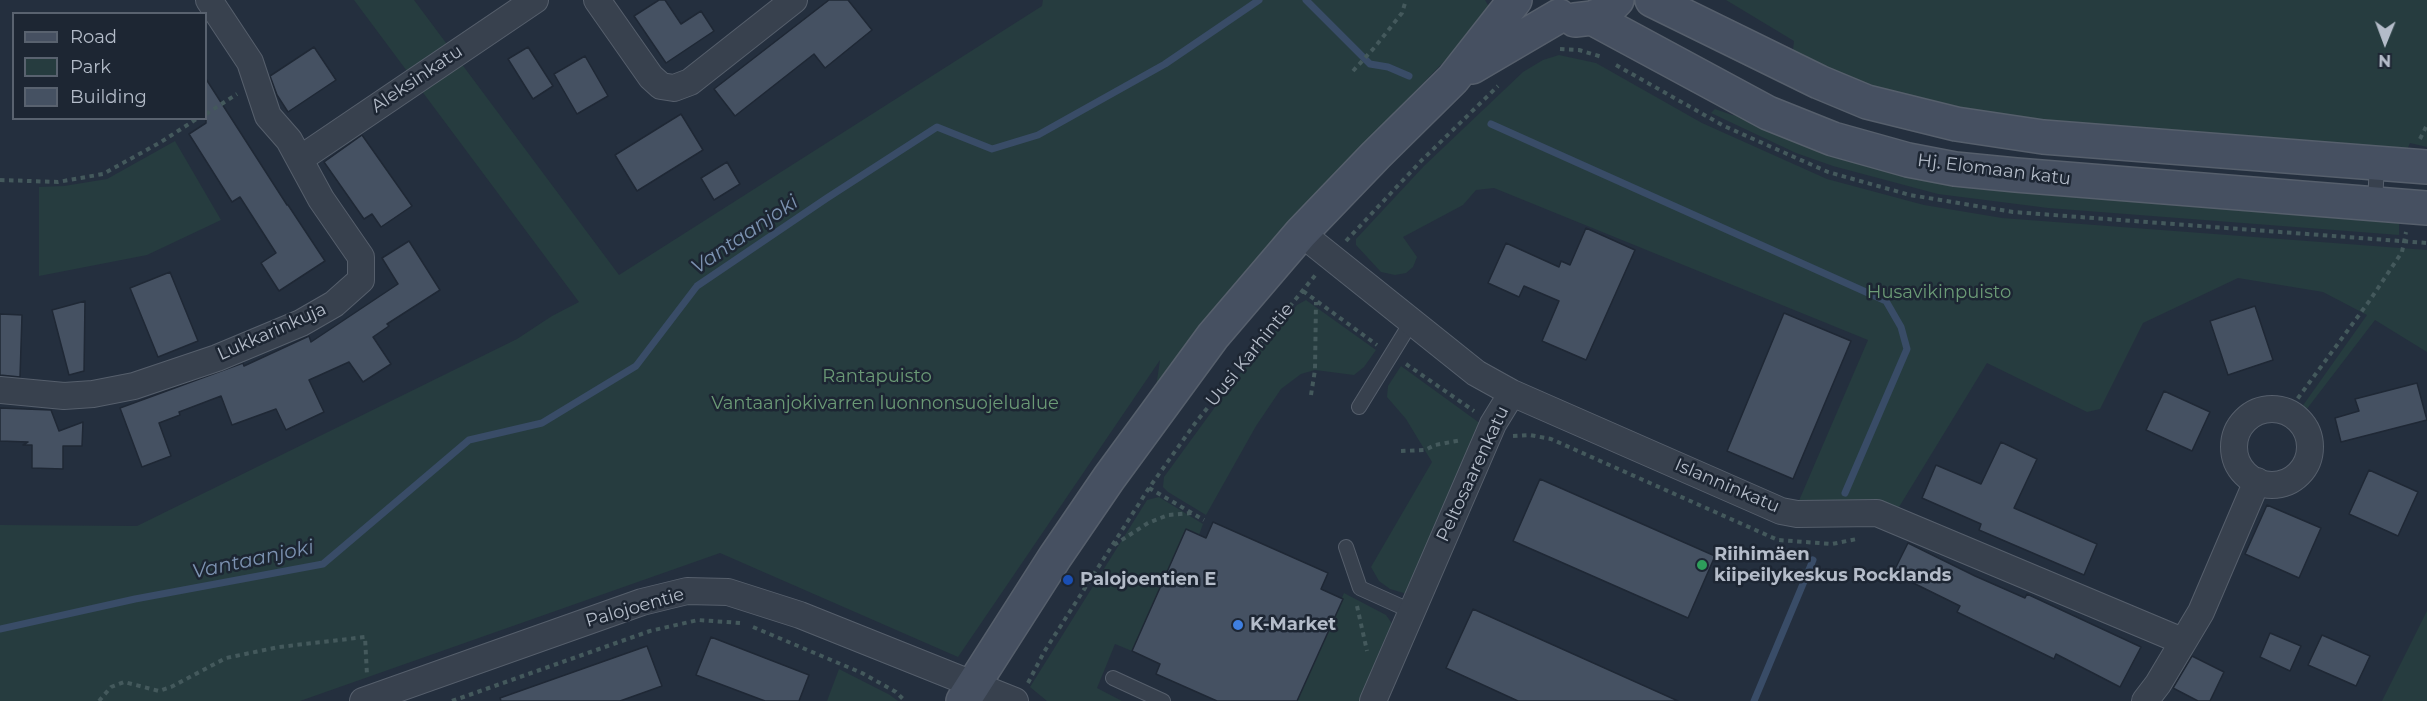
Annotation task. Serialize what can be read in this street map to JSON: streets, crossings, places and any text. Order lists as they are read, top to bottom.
{
  "streets": {
    "street": [
      "Aleksinkatu",
      "Hj. Elomaan katu",
      "Lukkarinkuja",
      "Peltosaarenkatu",
      "Islanninkatu",
      "Palojoentie"
    ],
    "path": ["Uusi Karhintie"]
  },
  "crossings": [
    ["Aleksinkatu", "Lukkarinkuja"],
    ["Uusi Karhintie", "Peltosaarenkatu"],
    ["Uusi Karhintie", "Palojoentie"],
    ["Peltosaarenkatu", "Islanninkatu"]
  ],
  "water": ["Vantaanjoki"],
  "parks": ["Husavikinpuisto", "Rantapuisto", "Vantaanjokivarren luonnonsuojelualue"],
  "places": ["Riihimäen kiipeilykeskus Rocklands", "Palojoentien E", "K-Market"],
  "legend": ["Road", "Park", "Building"],
  "north": "bottom"
}
